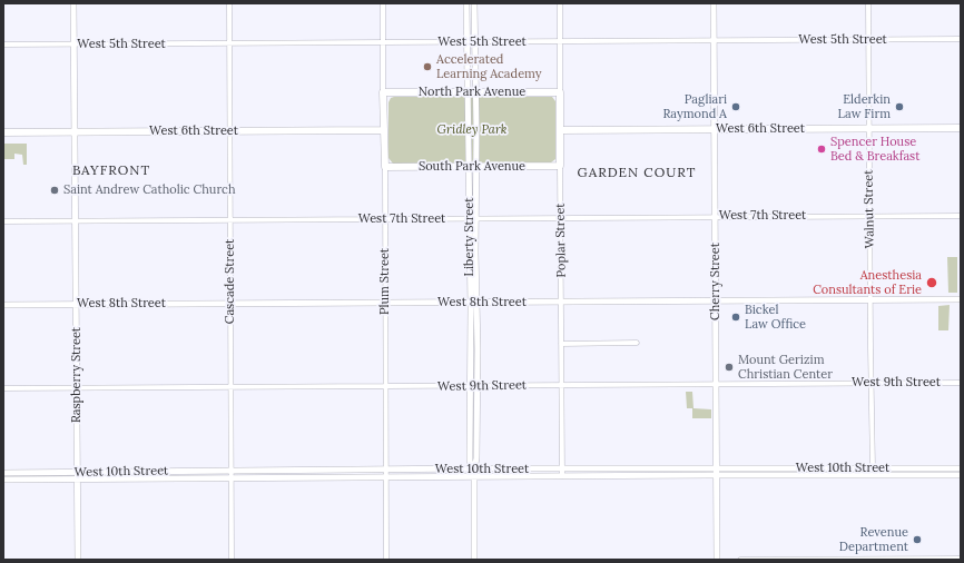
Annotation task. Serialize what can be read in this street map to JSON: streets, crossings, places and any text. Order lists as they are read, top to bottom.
{
  "streets": {
    "main road": [
      "North Park Avenue",
      "West 6th Street",
      "South Park Avenue",
      "Poplar Street",
      "Plum Street"
    ],
    "street": [
      "West 5th Street",
      "Walnut Street",
      "West 7th Street",
      "Liberty Street",
      "Cascade Street",
      "Cherry Street",
      "West 8th Street",
      "Raspberry Street",
      "West 9th Street",
      "West 10th Street"
    ]
  },
  "crossings": [
    ["West 5th Street", "Walnut Street"],
    ["West 5th Street", "Liberty Street"],
    ["West 5th Street", "Poplar Street"],
    ["West 5th Street", "Cascade Street"],
    ["West 5th Street", "Plum Street"],
    ["West 5th Street", "Cherry Street"],
    ["West 5th Street", "Raspberry Street"],
    ["North Park Avenue", "Liberty Street"],
    ["North Park Avenue", "Poplar Street"],
    ["North Park Avenue", "Plum Street"],
    ["West 6th Street", "Walnut Street"],
    ["West 6th Street", "Poplar Street"],
    ["West 6th Street", "Cascade Street"],
    ["West 6th Street", "Plum Street"],
    ["West 6th Street", "Cherry Street"],
    ["West 6th Street", "Raspberry Street"],
    ["South Park Avenue", "Liberty Street"],
    ["South Park Avenue", "Poplar Street"],
    ["South Park Avenue", "Plum Street"],
    ["Walnut Street", "West 7th Street"],
    ["Walnut Street", "West 8th Street"],
    ["Walnut Street", "West 9th Street"],
    ["Walnut Street", "West 10th Street"],
    ["West 7th Street", "Liberty Street"],
    ["West 7th Street", "Poplar Street"],
    ["West 7th Street", "Cascade Street"],
    ["West 7th Street", "Plum Street"],
    ["West 7th Street", "Cherry Street"],
    ["West 7th Street", "Raspberry Street"],
    ["Liberty Street", "West 8th Street"],
    ["Liberty Street", "West 9th Street"],
    ["Liberty Street", "West 10th Street"],
    ["Poplar Street", "West 8th Street"],
    ["Poplar Street", "West 9th Street"],
    ["Poplar Street", "West 10th Street"],
    ["Cascade Street", "West 8th Street"],
    ["Cascade Street", "West 9th Street"],
    ["Cascade Street", "West 10th Street"],
    ["Plum Street", "West 8th Street"],
    ["Plum Street", "West 9th Street"],
    ["Plum Street", "West 10th Street"],
    ["Cherry Street", "West 8th Street"],
    ["Cherry Street", "West 9th Street"],
    ["Cherry Street", "West 10th Street"],
    ["West 8th Street", "Raspberry Street"],
    ["Raspberry Street", "West 9th Street"],
    ["Raspberry Street", "West 10th Street"]
  ],
  "districts": ["BAYFRONT", "GARDEN COURT"],
  "parks": ["Gridley Park"],
  "places": [
    "Accelerated Learning Academy",
    "Pagliari Raymond A",
    "Elderkin Law Firm",
    "Spencer House Bed & Breakfast",
    "Saint Andrew Catholic Church",
    "Anesthesia Consultants of Erie",
    "Bickel Law Office",
    "Mount Gerizim Christian Center",
    "Revenue Department"
  ]
}
